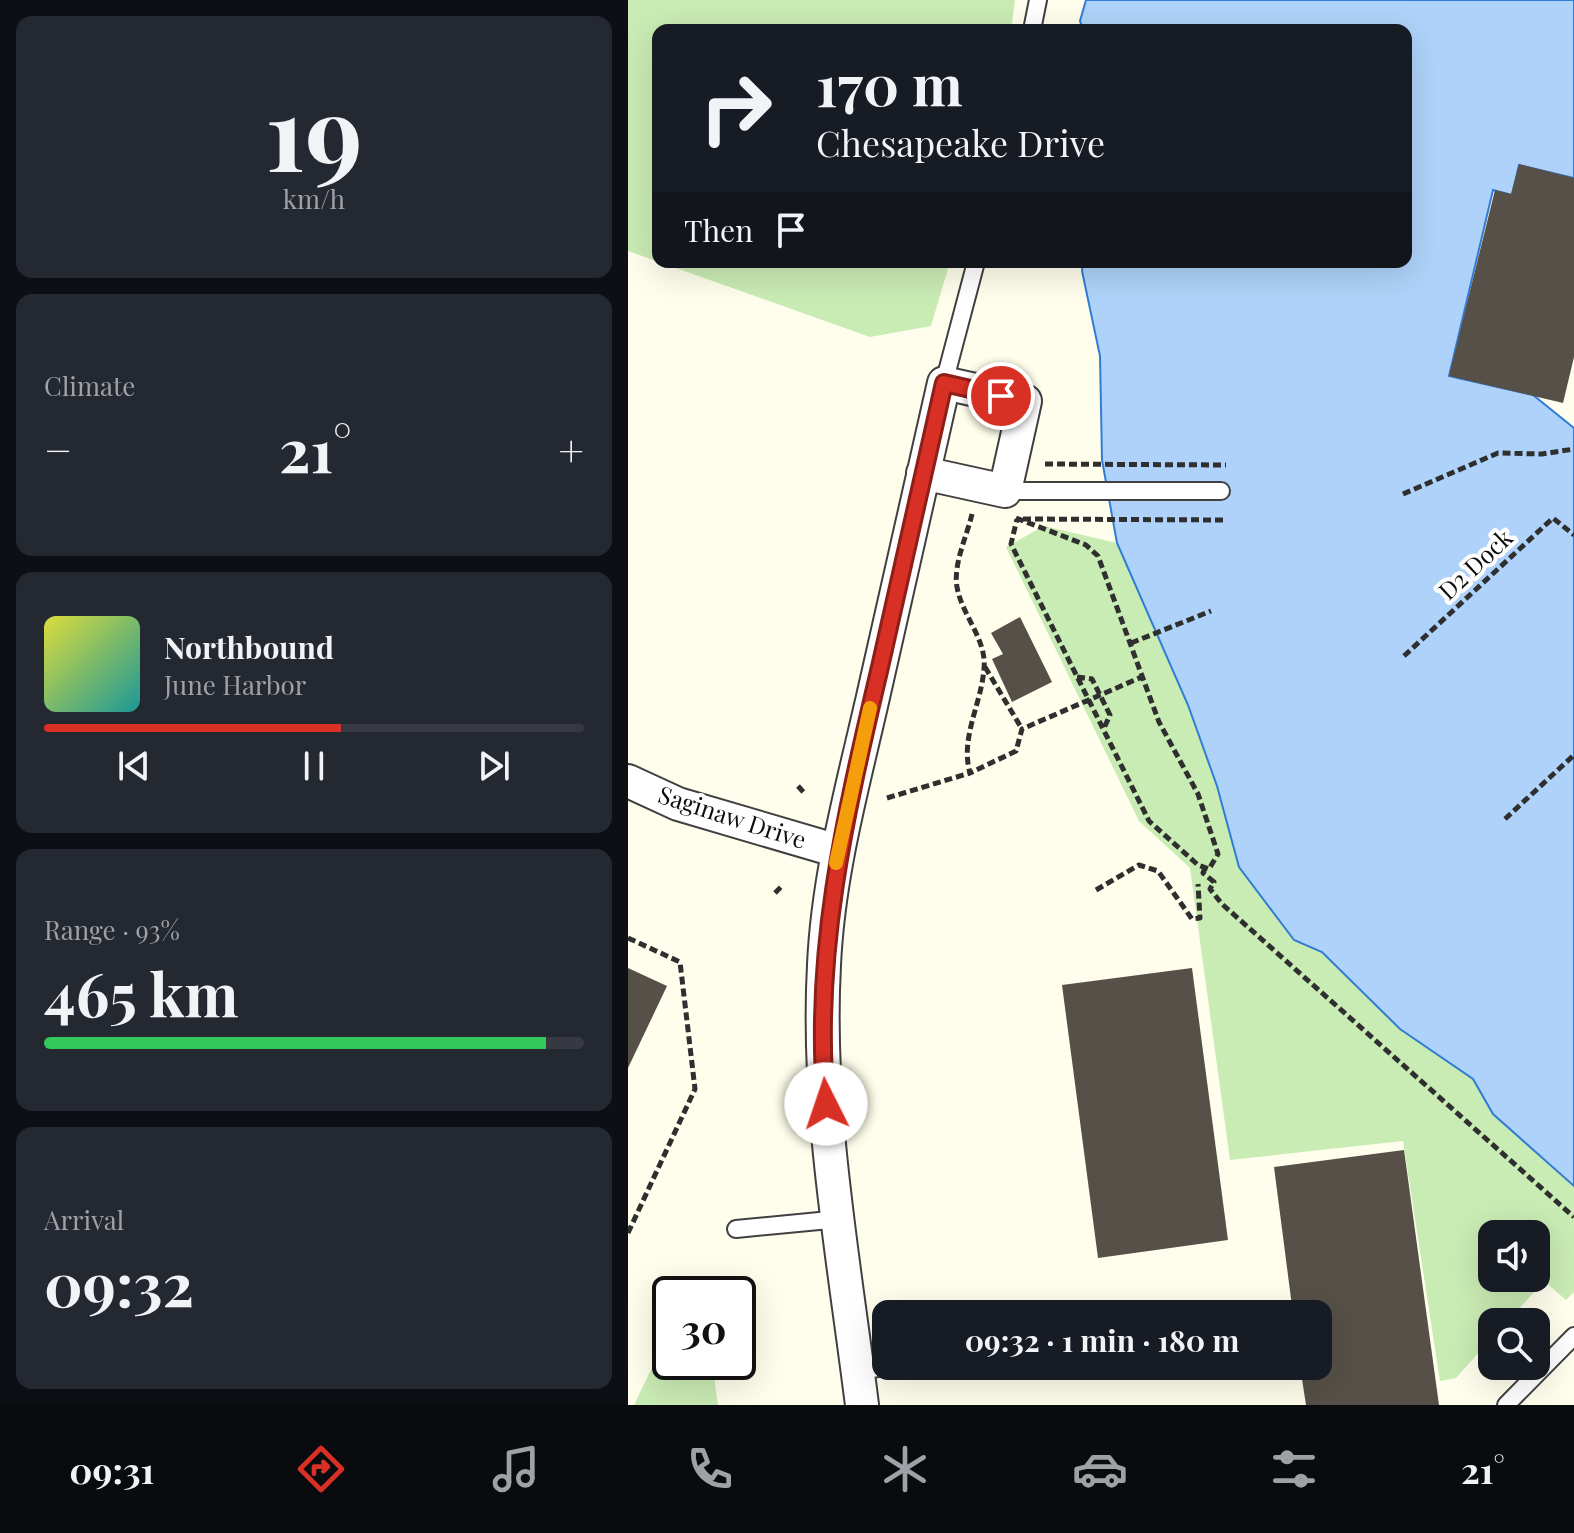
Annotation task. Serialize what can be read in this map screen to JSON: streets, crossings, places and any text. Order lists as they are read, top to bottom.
{
  "streets": {
    "street": ["Saginaw Drive"],
    "path": ["D2 Dock"]
  },
  "page": {
    "tile": [
      ["19", "km/h"],
      "Climate",
      ["Range · 93%", "465 km"],
      ["Arrival", "09:32"]
    ],
    "turn": ["170 m", "Chesapeake Drive"],
    "then": "Then",
    "heat": ["−", "21°", "+"],
    "song": ["Northbound", "June Harbor"],
    "limit": "30",
    "trip": "09:32 · 1 min · 180 m",
    "tabs": ["09:31", "21°"]
  }
}
